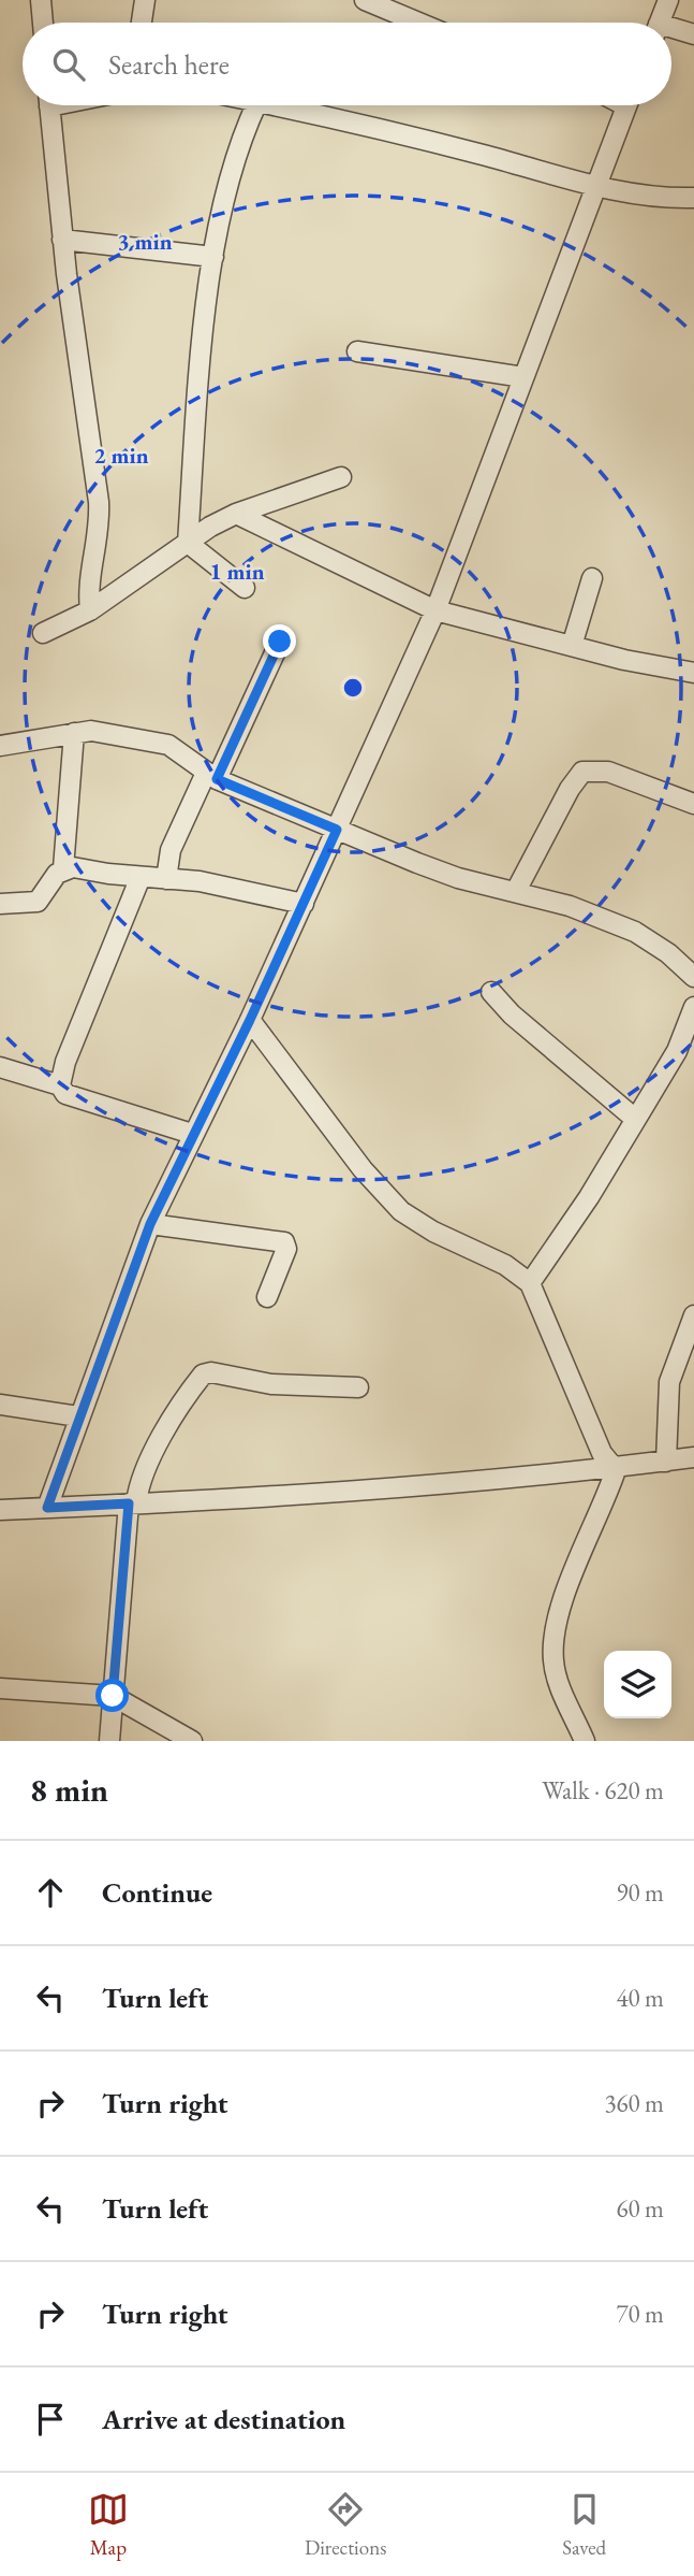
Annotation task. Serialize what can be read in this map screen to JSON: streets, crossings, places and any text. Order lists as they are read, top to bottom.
{
  "page": {
    "search": "Search here",
    "heading": ["8 min", "Walk · 620 m"],
    "list": [
      ["Continue", "90 m"],
      ["Turn left", "40 m"],
      ["Turn right", "360 m"],
      ["Turn left", "60 m"],
      ["Turn right", "70 m"],
      "Arrive at destination"
    ],
    "nav": ["Map", "Directions", "Saved"]
  },
  "rings": ["3 min", "2 min", "1 min"]
}
